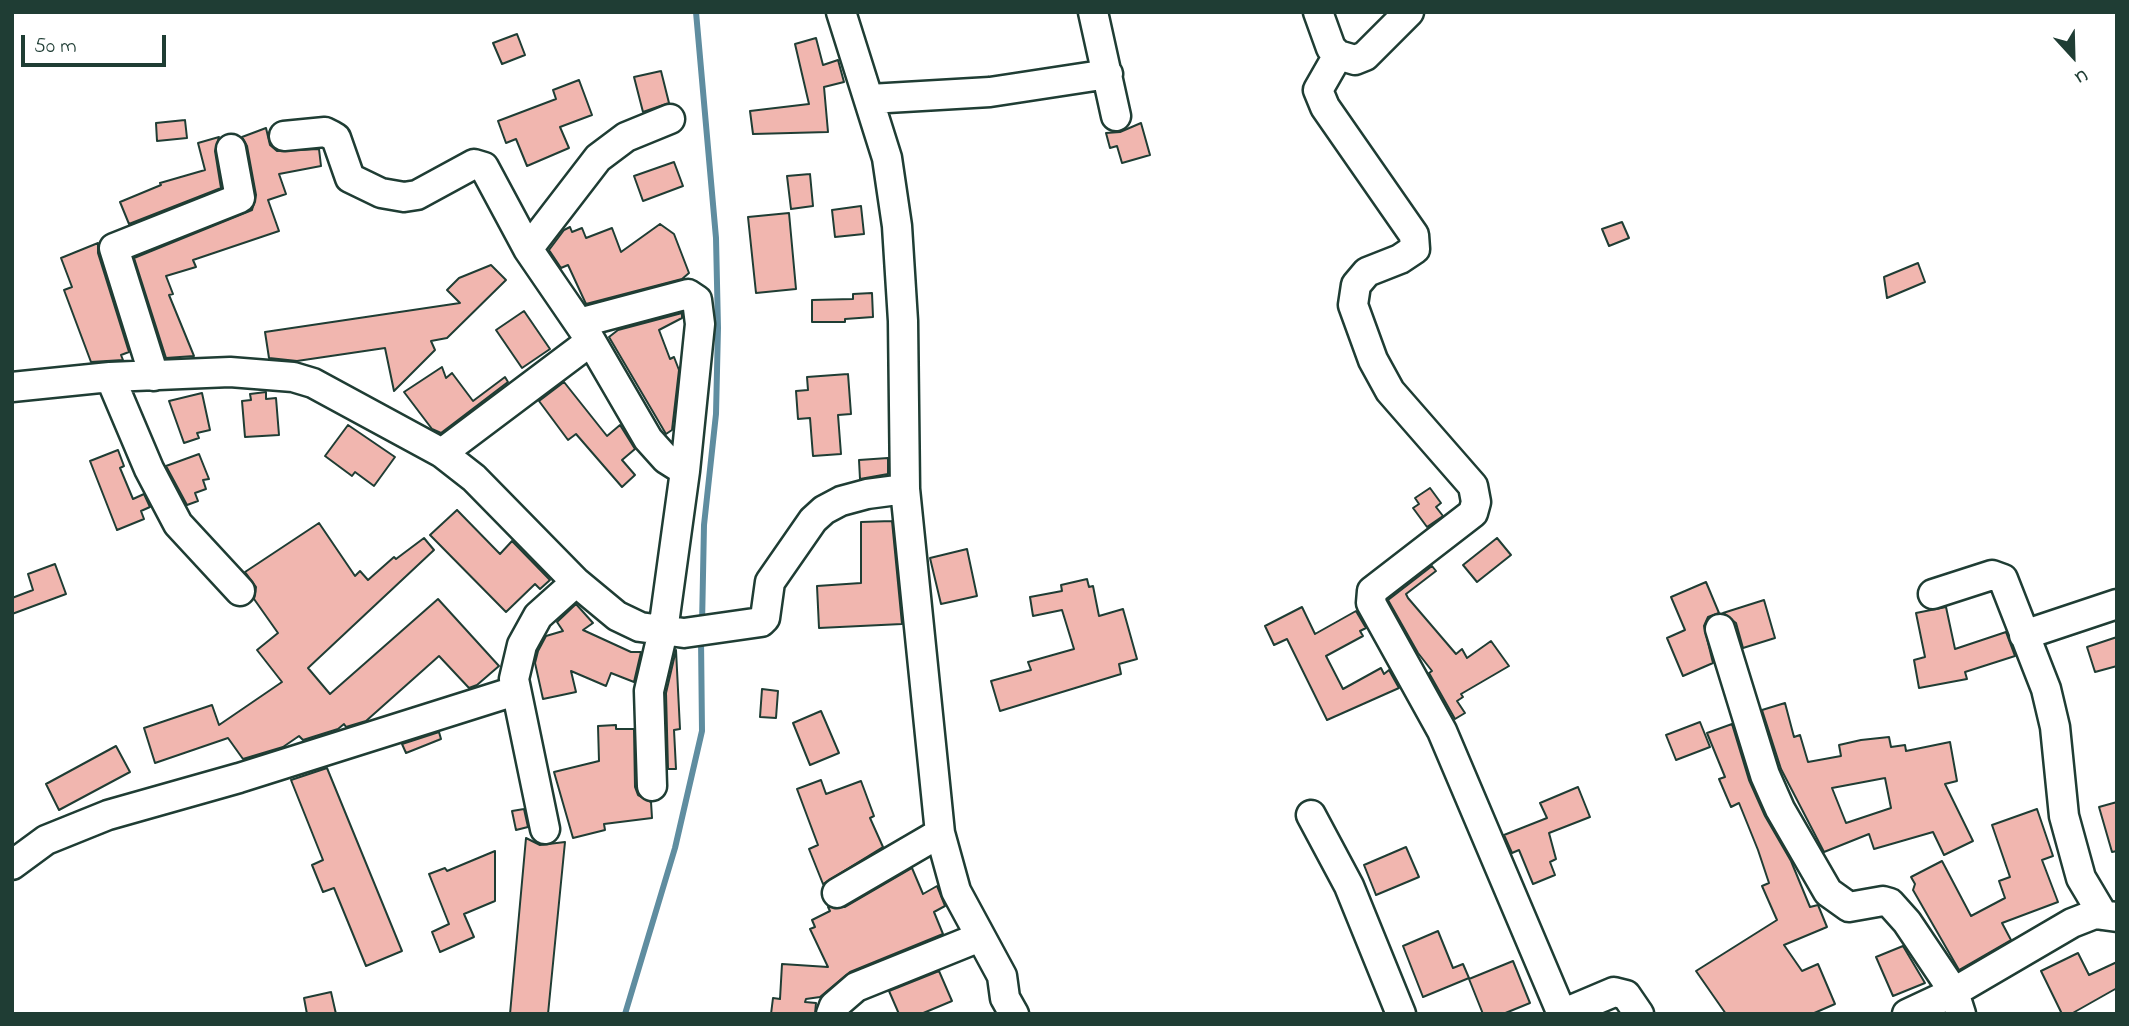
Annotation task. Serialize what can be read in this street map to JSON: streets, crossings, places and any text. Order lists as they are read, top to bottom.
{
  "scale_bar": "50 m",
  "north": "bottom"
}
